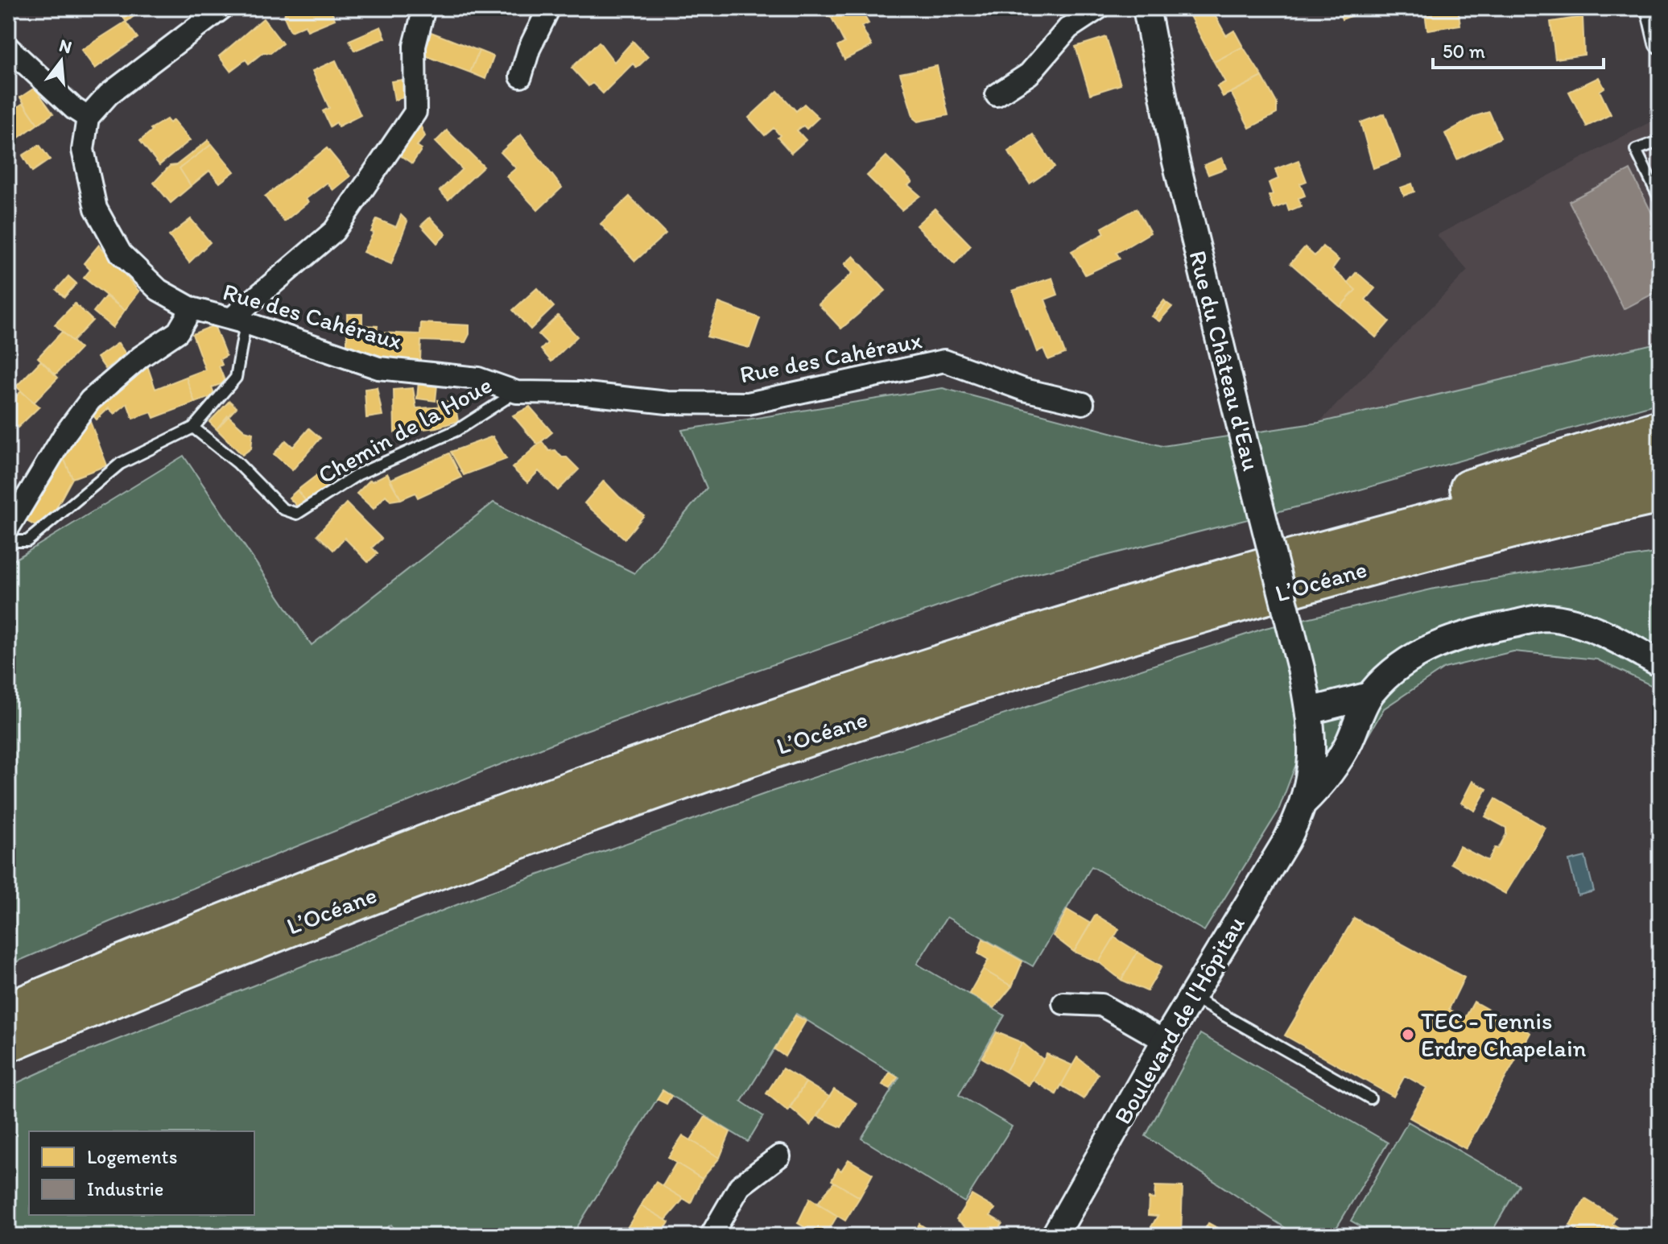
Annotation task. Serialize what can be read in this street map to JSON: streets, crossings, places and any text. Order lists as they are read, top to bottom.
{
  "streets": {
    "highway": ["L’Océane"],
    "street": ["Rue des Cahéraux", "Rue du Château d'Eau", "Boulevard de l'Hôpitau"],
    "lane": ["Chemin de la Houe"]
  },
  "crossings": [
    ["Rue des Cahéraux", "Chemin de la Houe"],
    ["Rue du Château d'Eau", "Boulevard de l'Hôpitau"]
  ],
  "places": ["TEC - Tennis Erdre Chapelain"],
  "legend": ["Logements", "Industrie"],
  "scale_bar": "50 m",
  "north": "top"
}
